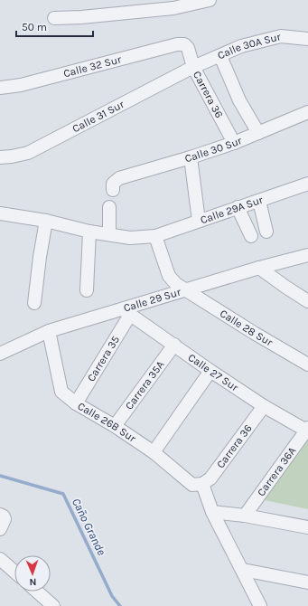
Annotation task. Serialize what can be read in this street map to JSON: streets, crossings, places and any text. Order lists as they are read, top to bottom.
{
  "streets": {
    "street": [
      "Calle 30A Sur",
      "Calle 32 Sur",
      "Carrera 36",
      "Calle 31 Sur",
      "Calle 30 Sur",
      "Calle 29A Sur",
      "Calle 29 Sur",
      "Calle 28 Sur",
      "Carrera 35",
      "Calle 27 Sur",
      "Carrera 35A",
      "Calle 26B Sur",
      "Carrera 36A"
    ]
  },
  "crossings": [
    ["Calle 30A Sur", "Carrera 36"],
    ["Calle 30A Sur", "Calle 31 Sur"],
    ["Calle 32 Sur", "Carrera 36"],
    ["Carrera 36", "Calle 31 Sur"],
    ["Carrera 36", "Calle 30 Sur"],
    ["Carrera 36", "Calle 27 Sur"],
    ["Carrera 36", "Calle 26B Sur"],
    ["Calle 29 Sur", "Calle 28 Sur"],
    ["Calle 29 Sur", "Carrera 35"],
    ["Calle 29 Sur", "Calle 27 Sur"],
    ["Calle 29 Sur", "Calle 26B Sur"],
    ["Carrera 35", "Calle 27 Sur"],
    ["Carrera 35", "Calle 26B Sur"],
    ["Calle 27 Sur", "Carrera 35A"],
    ["Calle 27 Sur", "Carrera 36A"],
    ["Carrera 35A", "Calle 26B Sur"]
  ],
  "water": ["Caño Grande"],
  "scale_bar": "50 m",
  "north": "bottom"
}
